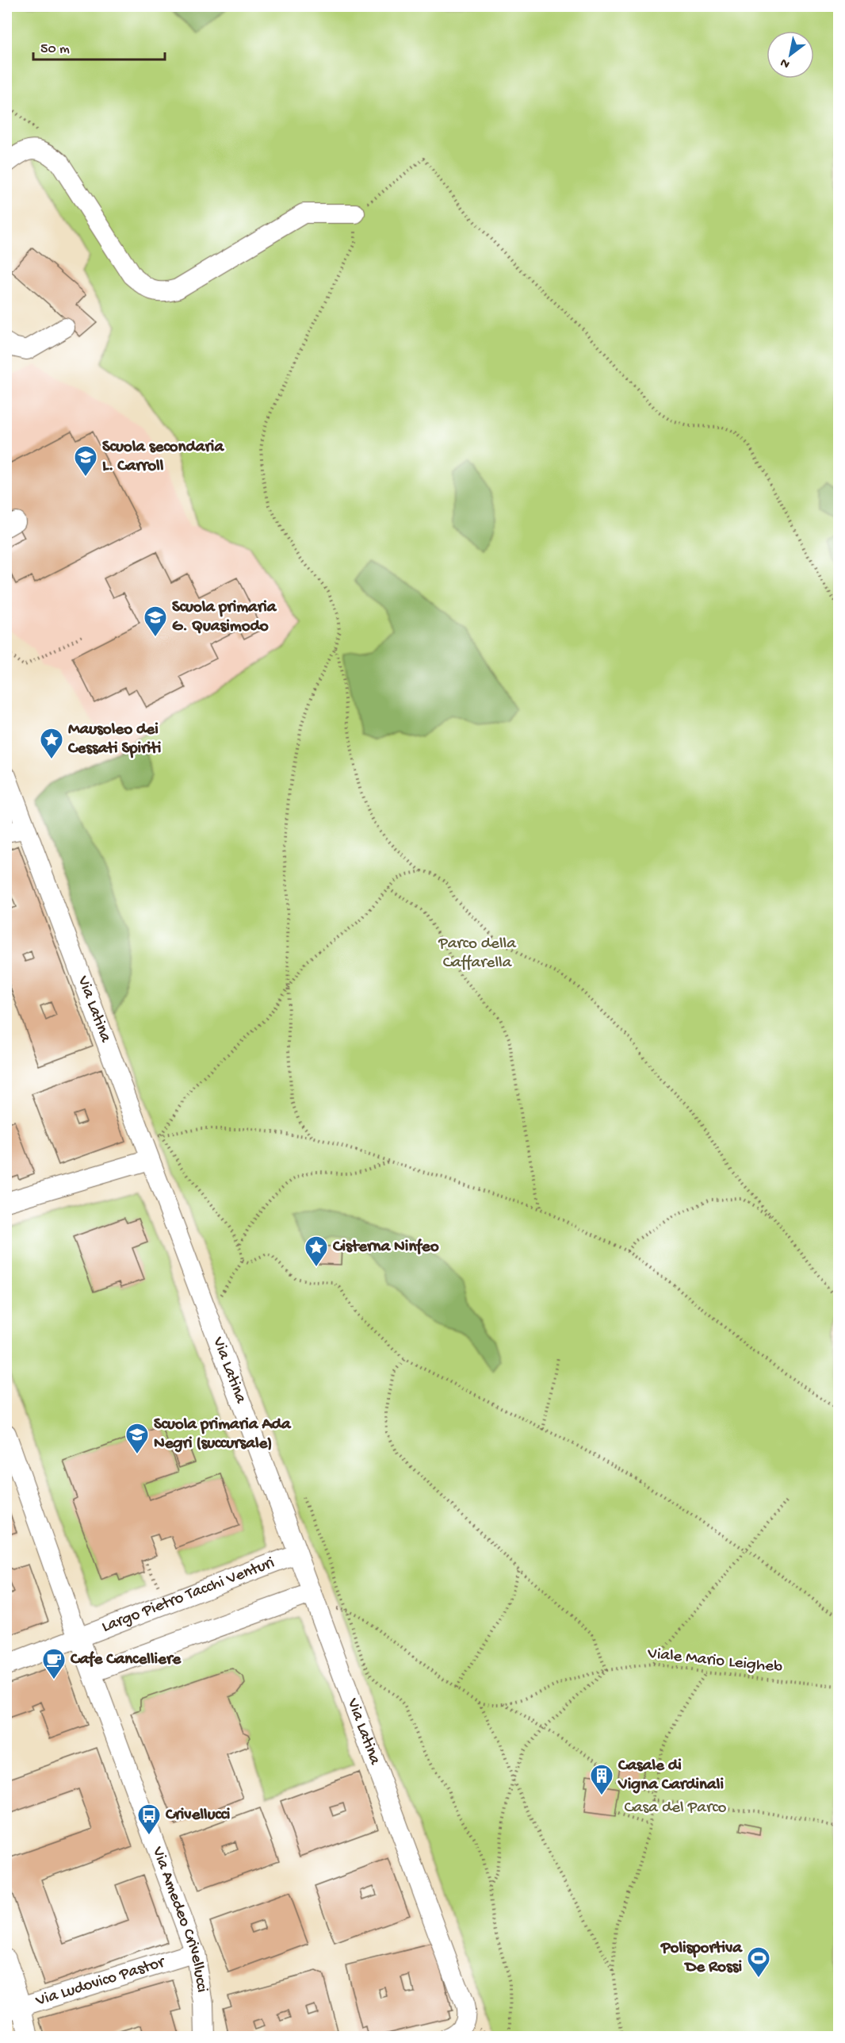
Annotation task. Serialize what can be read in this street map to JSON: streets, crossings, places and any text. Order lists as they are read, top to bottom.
{
  "streets": {
    "street": [
      "Via Latina",
      "Largo Pietro Tacchi Venturi",
      "Via Amedeo Crivellucci",
      "Via Ludovico Pastor"
    ],
    "path": ["Viale Mario Leigheb"]
  },
  "crossings": [
    ["Via Latina", "Largo Pietro Tacchi Venturi"],
    ["Largo Pietro Tacchi Venturi", "Via Amedeo Crivellucci"],
    ["Via Amedeo Crivellucci", "Via Ludovico Pastor"]
  ],
  "parks": ["Parco della Caffarella", "Casa del Parco"],
  "places": {
    "school or university": ["Scuola secondaria L. Carroll", "Scuola primaria G. Quasimodo", "Scuola primaria Ada Negri (succursale)"],
    "place": ["Mausoleo dei Cessati Spiriti", "Cisterna Ninfeo"],
    "cafe": ["Cafe Cancelliere"],
    "building": ["Casale di Vigna Cardinali"],
    "bus stop": ["Crivellucci"],
    "sports": ["Polisportiva De Rossi"]
  },
  "scale_bar": "50 m",
  "north": "bottom left"
}
